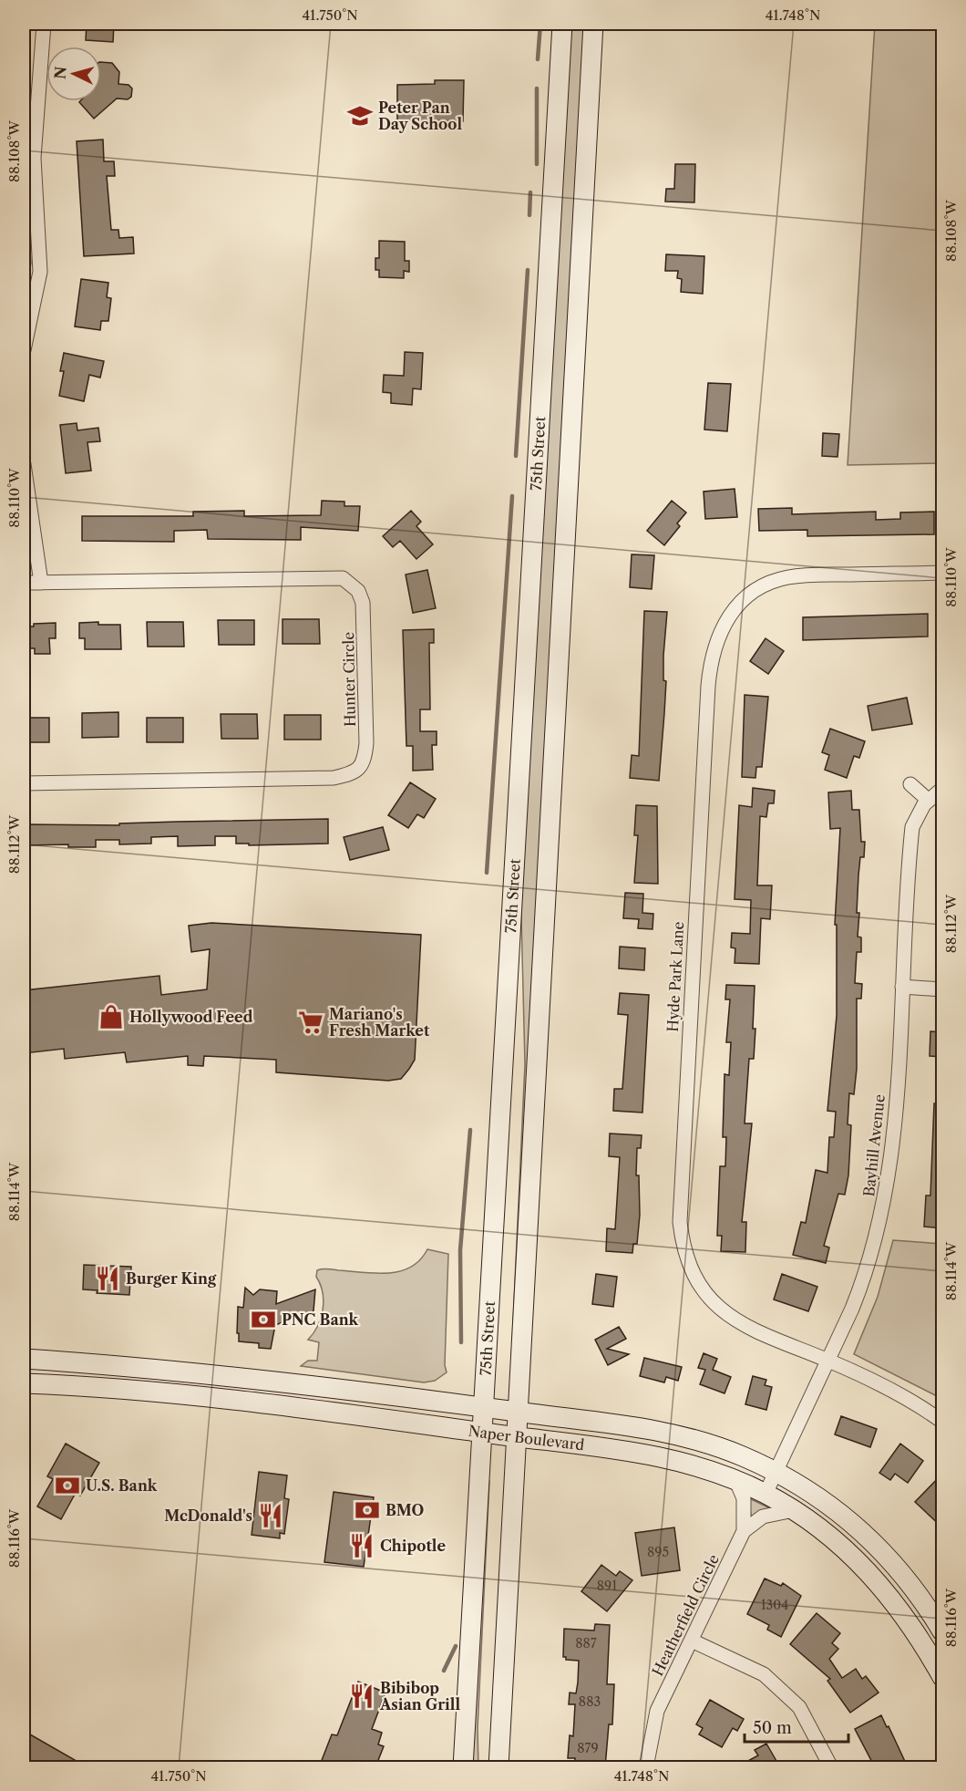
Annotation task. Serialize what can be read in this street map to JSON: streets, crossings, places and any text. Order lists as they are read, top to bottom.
{
  "streets": {
    "main road": ["75th Street", "Naper Boulevard"],
    "street": [
      "Hunter Circle",
      "Hyde Park Lane",
      "Bayhill Avenue",
      "Heatherfield Circle"
    ]
  },
  "crossings": [
    ["75th Street", "Naper Boulevard"],
    ["Hyde Park Lane", "Bayhill Avenue"],
    ["Bayhill Avenue", "Naper Boulevard"]
  ],
  "places": {
    "school or university": ["Peter Pan Day School"],
    "shop": ["Hollywood Feed"],
    "supermarket": ["Mariano's Fresh Market"],
    "restaurant": [
      "Burger King",
      "McDonald's",
      "Chipotle",
      "Bibibop Asian Grill"
    ],
    "bank": ["PNC Bank", "U.S. Bank", "BMO"]
  },
  "house_numbers": [
    "895",
    "891",
    "1304",
    "887",
    "883",
    "879"
  ],
  "scale_bar": "50 m",
  "north": "left",
  "coordinates": [
    "41.750°N",
    "41.748°N",
    "88.108°W",
    "88.110°W",
    "88.112°W",
    "88.114°W",
    "88.116°W"
  ]
}
